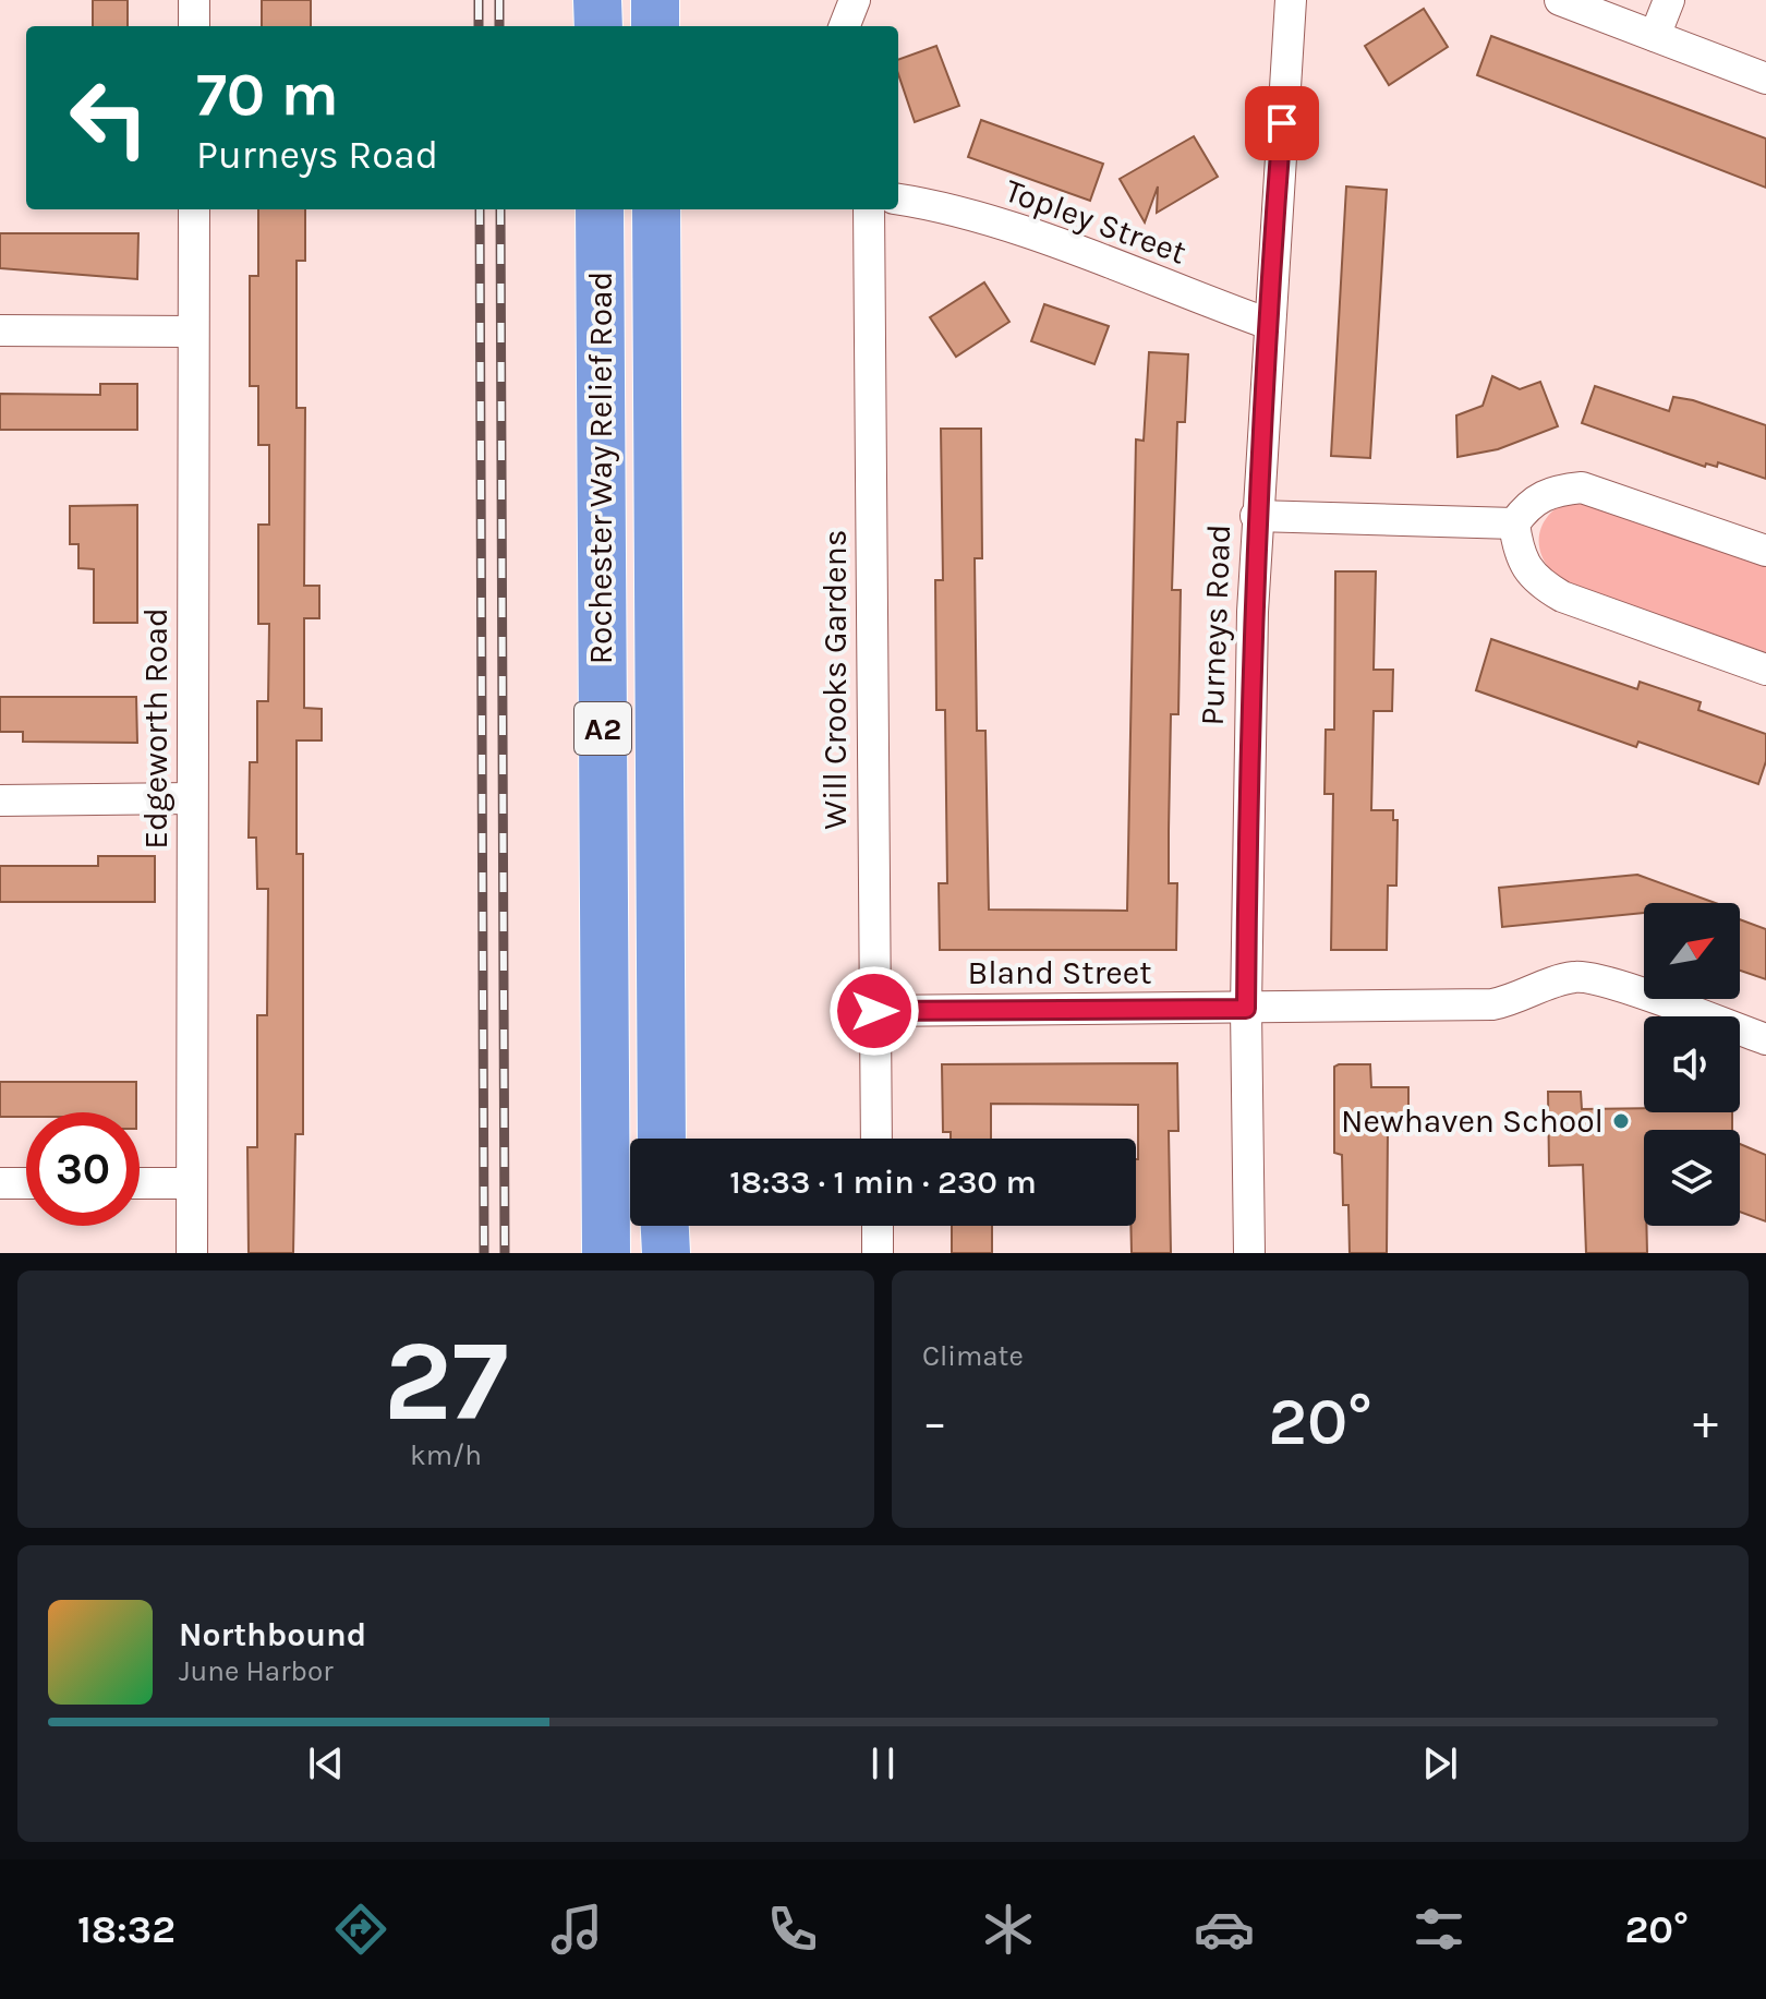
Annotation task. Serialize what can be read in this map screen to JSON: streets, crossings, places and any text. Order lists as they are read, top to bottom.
{
  "streets": {
    "highway": ["Rochester Way Relief Road", "A2"],
    "street": [
      "Topley Street",
      "Purneys Road",
      "Will Crooks Gardens",
      "Edgeworth Road",
      "Bland Street"
    ]
  },
  "crossings": [
    ["Topley Street", "Purneys Road"],
    ["Purneys Road", "Bland Street"],
    ["Will Crooks Gardens", "Bland Street"]
  ],
  "places": ["Newhaven School"],
  "north": "top right",
  "page": {
    "turn": ["70 m", "Purneys Road"],
    "limit": "30",
    "trip": "18:33 · 1 min · 230 m",
    "tile": [
      ["27", "km/h"],
      "Climate"
    ],
    "heat": ["−", "20°", "+"],
    "song": ["Northbound", "June Harbor"],
    "tabs": ["18:32", "20°"]
  }
}
